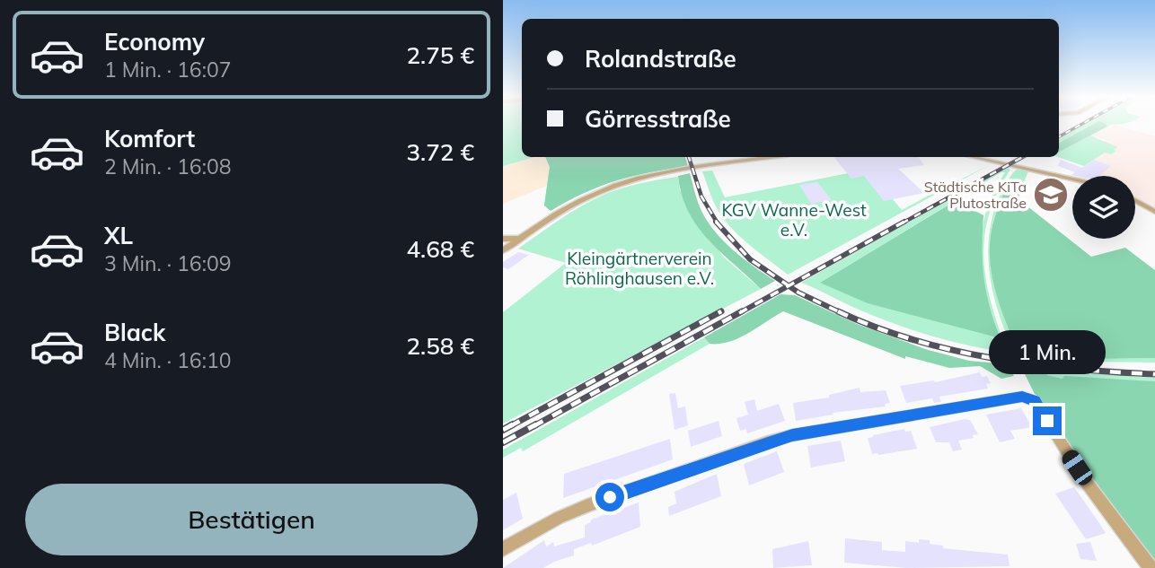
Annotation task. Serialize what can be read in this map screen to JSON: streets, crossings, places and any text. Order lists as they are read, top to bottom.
{
  "parks": ["KGV Wanne-West e.V.", "Kleingärtnerverein Röhlinghausen e.V."],
  "places": {
    "school or university": ["Städtische KiTa Plutostraße"]
  },
  "page": {
    "list": [
      {
        "name": "Economy",
        "note": "1 Min. · 16:07",
        "value": "2.75 €"
      },
      {
        "name": "Komfort",
        "note": "2 Min. · 16:08",
        "value": "3.72 €"
      },
      {
        "name": "XL",
        "note": "3 Min. · 16:09",
        "value": "4.68 €"
      },
      {
        "name": "Black",
        "note": "4 Min. · 16:10",
        "value": "2.58 €"
      }
    ],
    "banner": ["Rolandstraße", "Görresstraße"],
    "bubble": "1 Min.",
    "buttons": "Bestätigen"
  }
}
